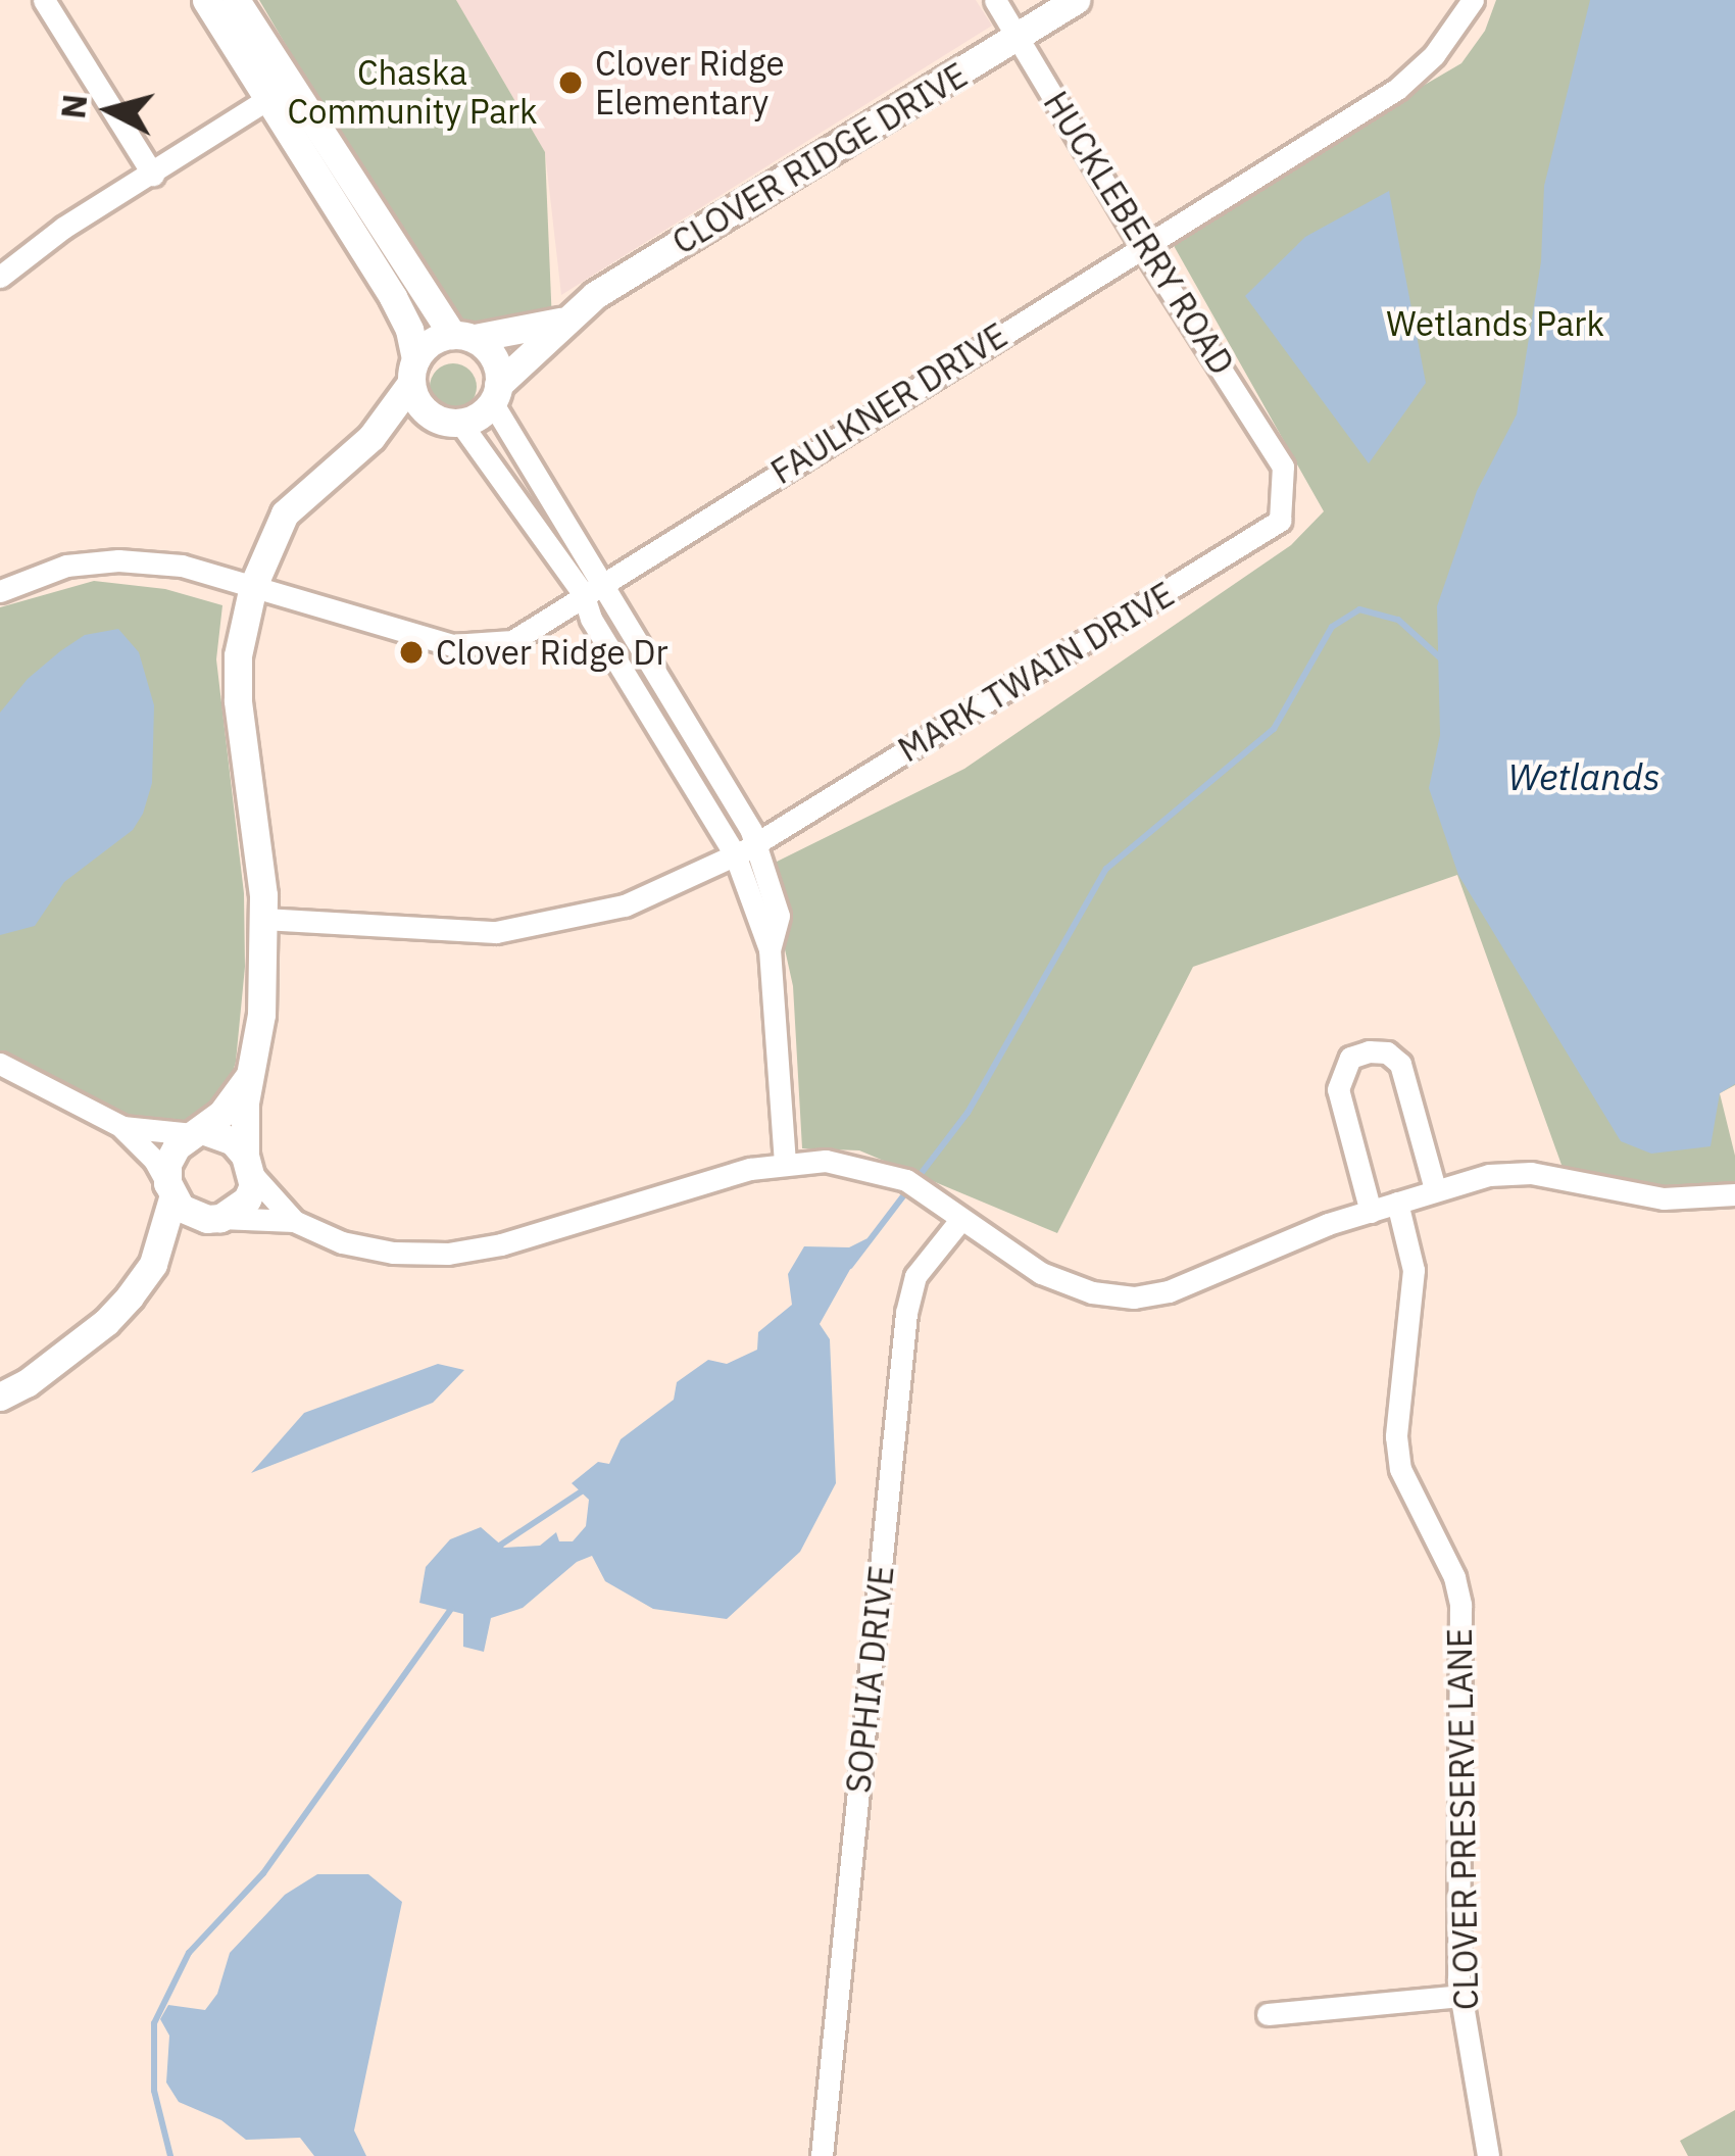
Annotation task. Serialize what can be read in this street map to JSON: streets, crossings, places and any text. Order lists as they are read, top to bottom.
{
  "streets": {
    "street": [
      "CLOVER RIDGE DRIVE",
      "HUCKLEBERRY ROAD",
      "FAULKNER DRIVE",
      "MARK TWAIN DRIVE",
      "SOPHIA DRIVE",
      "CLOVER PRESERVE LANE"
    ]
  },
  "crossings": [
    ["CLOVER RIDGE DRIVE", "HUCKLEBERRY ROAD"],
    ["HUCKLEBERRY ROAD", "FAULKNER DRIVE"],
    ["HUCKLEBERRY ROAD", "MARK TWAIN DRIVE"]
  ],
  "water": ["Wetlands"],
  "parks": ["Chaska Community Park", "Wetlands Park"],
  "places": ["Clover Ridge Elementary", "Clover Ridge Dr"],
  "north": "left"
}
